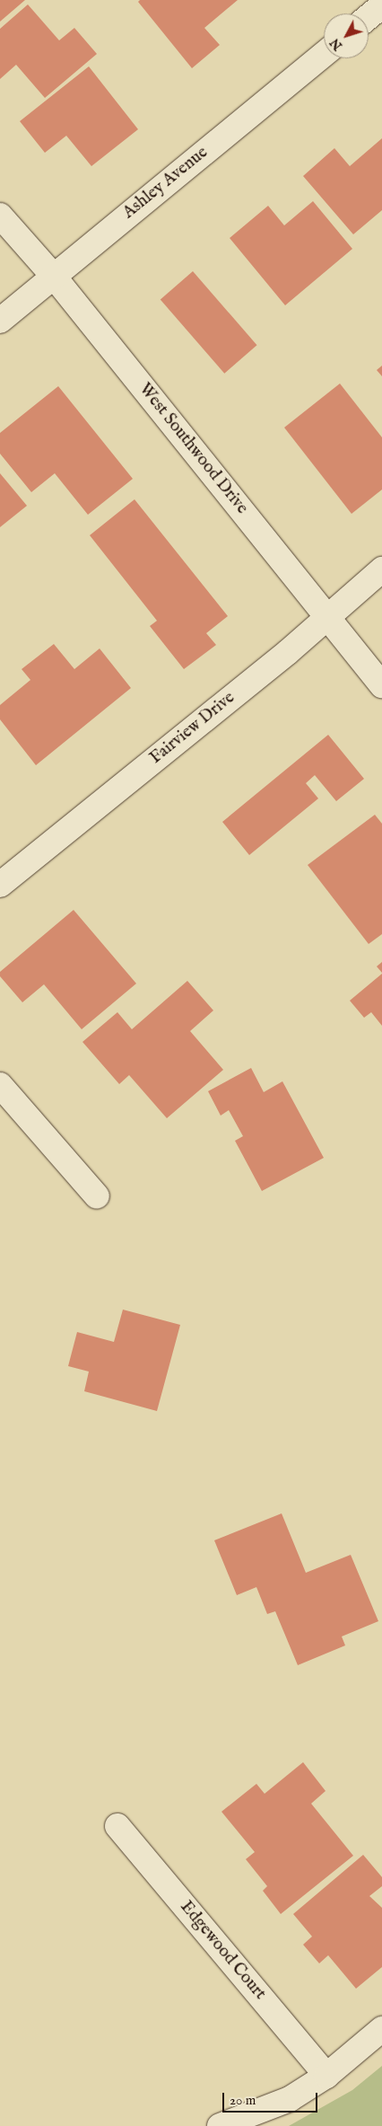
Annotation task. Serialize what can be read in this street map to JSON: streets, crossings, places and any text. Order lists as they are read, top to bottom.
{
  "streets": {
    "street": [
      "Ashley Avenue",
      "West Southwood Drive",
      "Fairview Drive",
      "Edgewood Court"
    ]
  },
  "crossings": [
    ["Ashley Avenue", "West Southwood Drive"],
    ["West Southwood Drive", "Fairview Drive"]
  ],
  "scale_bar": "20 m",
  "north": "bottom left"
}
